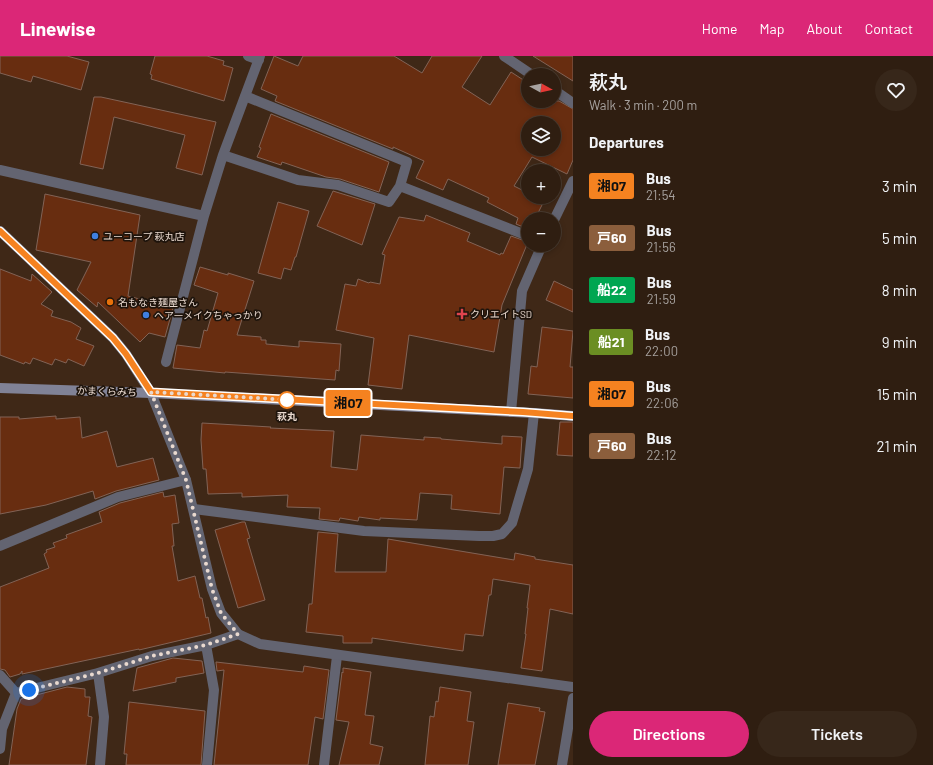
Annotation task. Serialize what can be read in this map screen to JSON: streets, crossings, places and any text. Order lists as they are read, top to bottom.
{
  "streets": {
    "main road": ["かまくらみち"]
  },
  "places": {
    "other": [
      "ユーコープ 萩丸店",
      "名もなき麺屋さん",
      "ヘアーメイクちゃっかり",
      "萩丸"
    ],
    "health": ["クリエイトSD"]
  },
  "lines": ["bus line 湘07"],
  "north": "right",
  "page": {
    "header": "Linewise",
    "nav": [
      "Home",
      "Map",
      "About",
      "Contact"
    ],
    "on_map": "湘07",
    "heading": [
      ["萩丸", "Walk · 3 min · 200 m"],
      "Departures"
    ],
    "map_buttons": ["+", "−"],
    "list": [
      {
        "mark": "湘07",
        "name": "Bus",
        "note": "21:54",
        "value": "3 min"
      },
      {
        "mark": "戸60",
        "name": "Bus",
        "note": "21:56",
        "value": "5 min"
      },
      {
        "mark": "船22",
        "name": "Bus",
        "note": "21:59",
        "value": "8 min"
      },
      {
        "mark": "船21",
        "name": "Bus",
        "note": "22:00",
        "value": "9 min"
      },
      {
        "mark": "湘07",
        "name": "Bus",
        "note": "22:06",
        "value": "15 min"
      },
      {
        "mark": "戸60",
        "name": "Bus",
        "note": "22:12",
        "value": "21 min"
      }
    ],
    "buttons": ["Directions", "Tickets"]
  }
}
